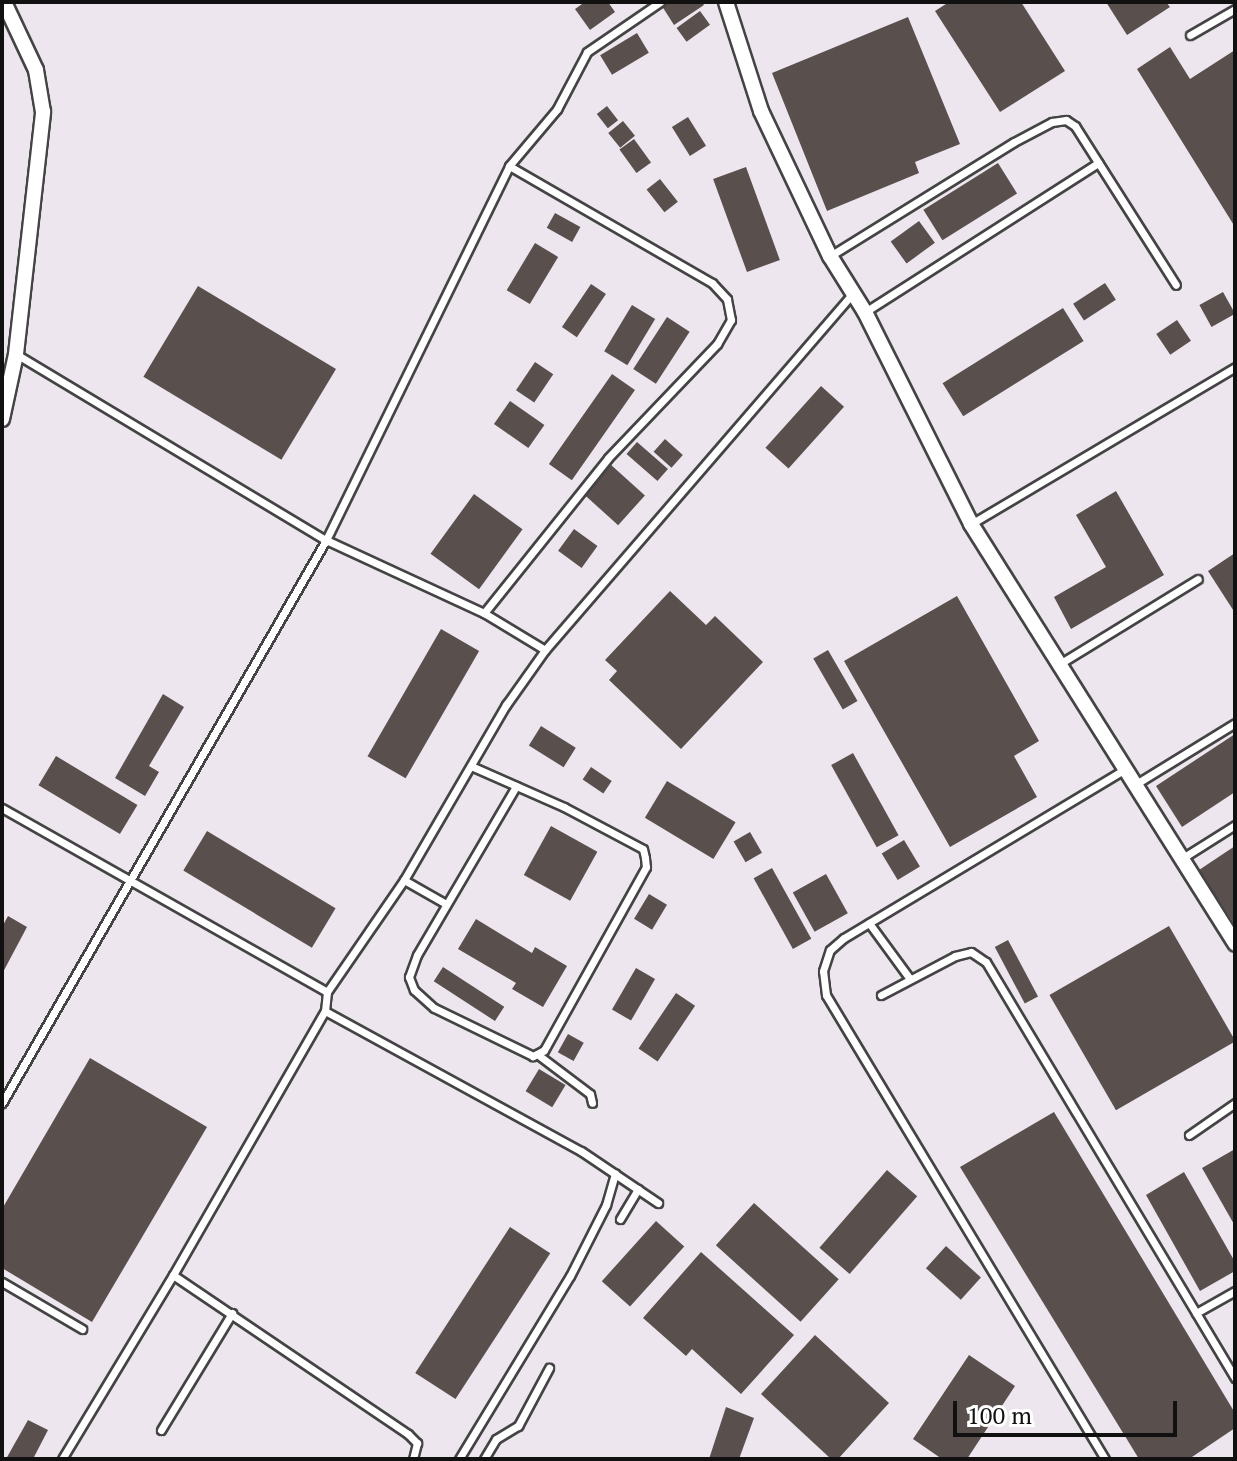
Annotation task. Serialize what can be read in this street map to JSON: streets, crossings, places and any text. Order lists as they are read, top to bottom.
{
  "scale_bar": "100 m"
}
